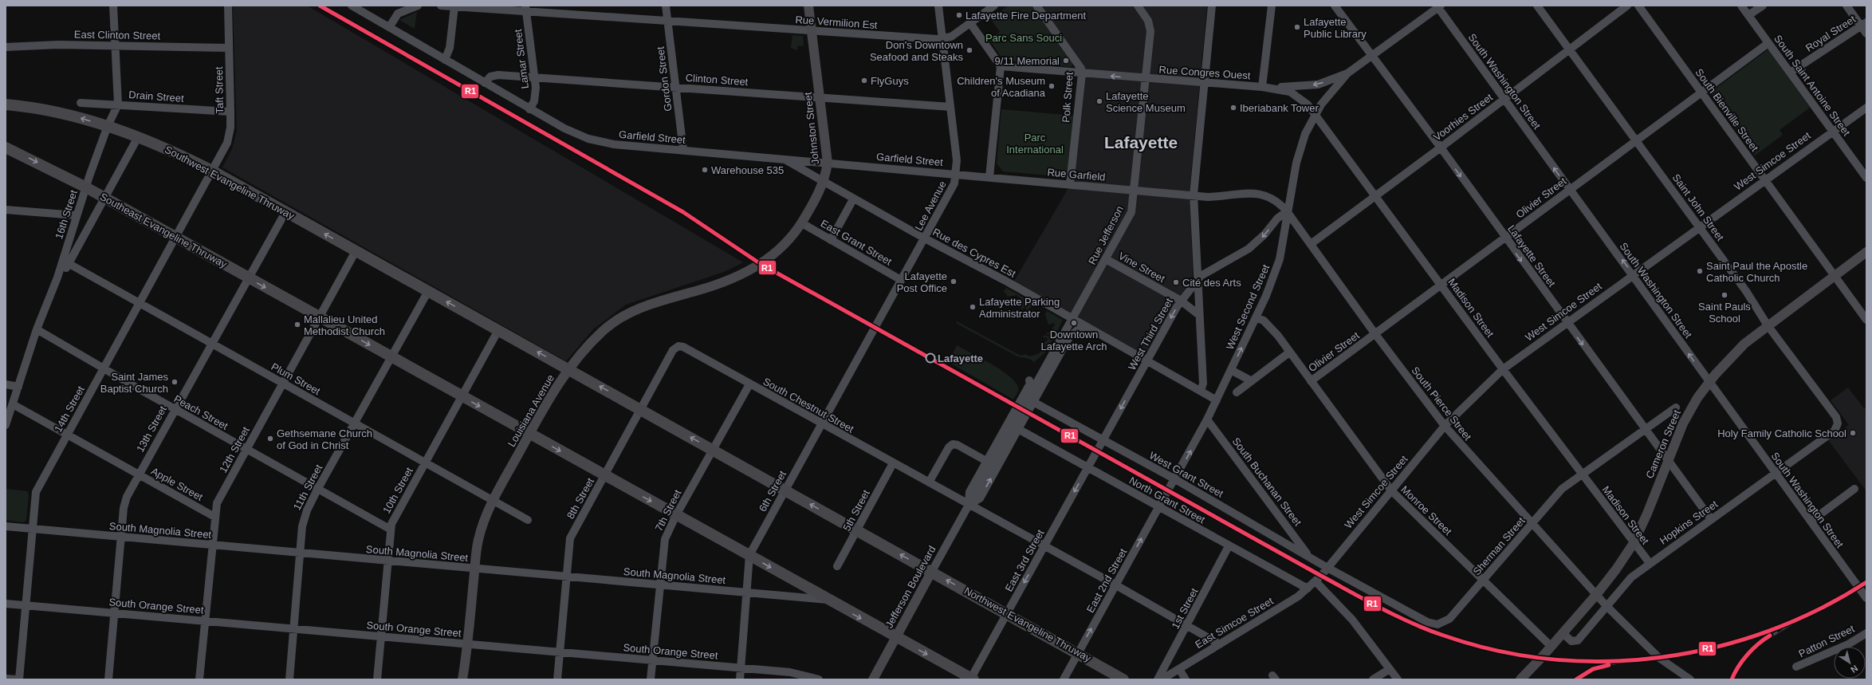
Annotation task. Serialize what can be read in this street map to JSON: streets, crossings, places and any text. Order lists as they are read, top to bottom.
{
  "streets": {
    "highway": ["Southwest Evangeline Thruway", "Southeast Evangeline Thruway", "Northwest Evangeline Thruway"],
    "main road": [
      "Johnston Street",
      "Louisiana Avenue",
      "Cameron Street",
      "Jefferson Boulevard"
    ],
    "street": [
      "Rue Vermilion Est",
      "Royal Street",
      "East Clinton Street",
      "Lamar Street",
      "Rue Congres Ouest",
      "Gordon Street",
      "Clinton Street",
      "South Washington Street",
      "South Saint Antoine Street",
      "Taft Street",
      "Drain Street",
      "Polk Street",
      "South Bienville Street",
      "Voorhies Street",
      "Garfield Street",
      "West Simcoe Street",
      "Rue Garfield",
      "Olivier Street",
      "Lee Avenue",
      "Saint John Street",
      "16th Street",
      "Rue Jefferson",
      "East Grant Street",
      "Rue des Cypres Est",
      "Lafayette Street",
      "Vine Street",
      "West Second Street",
      "Madison Street",
      "West Third Street",
      "Plum Street",
      "South Pierce Street",
      "South Chestnut Street",
      "14th Street",
      "Peach Street",
      "13th Street",
      "12th Street",
      "West Grant Street",
      "South Buchanan Street",
      "Apple Street",
      "11th Street",
      "10th Street",
      "6th Street",
      "8th Street",
      "North Grant Street",
      "7th Street",
      "5th Street",
      "Monroe Street",
      "Hopkins Street",
      "South Magnolia Street",
      "Sherman Street",
      "East 3rd Street",
      "East 2nd Street",
      "South Orange Street",
      "1st Street",
      "East Simcoe Street",
      "Patton Street"
    ]
  },
  "crossings": [
    ["Rue Vermilion Est", "Lamar Street"],
    ["Rue Vermilion Est", "Gordon Street"],
    ["Rue Vermilion Est", "Johnston Street"],
    ["Rue Vermilion Est", "Lee Avenue"],
    ["Royal Street", "South Saint Antoine Street"],
    ["East Clinton Street", "Taft Street"],
    ["East Clinton Street", "16th Street"],
    ["Lamar Street", "Clinton Street"],
    ["Lamar Street", "Garfield Street"],
    ["Rue Congres Ouest", "Polk Street"],
    ["Rue Congres Ouest", "Rue Jefferson"],
    ["Rue Congres Ouest", "Madison Street"],
    ["Gordon Street", "Clinton Street"],
    ["Gordon Street", "Garfield Street"],
    ["Clinton Street", "Johnston Street"],
    ["Clinton Street", "Garfield Street"],
    ["Clinton Street", "Lee Avenue"],
    ["South Washington Street", "Voorhies Street"],
    ["South Washington Street", "West Simcoe Street"],
    ["South Washington Street", "Olivier Street"],
    ["South Washington Street", "Cameron Street"],
    ["South Washington Street", "Hopkins Street"],
    ["South Saint Antoine Street", "West Simcoe Street"],
    ["South Saint Antoine Street", "Olivier Street"],
    ["Taft Street", "Drain Street"],
    ["Taft Street", "Southwest Evangeline Thruway"],
    ["Taft Street", "14th Street"],
    ["Drain Street", "16th Street"],
    ["Polk Street", "Rue Garfield"],
    ["South Bienville Street", "West Simcoe Street"],
    ["South Bienville Street", "Olivier Street"],
    ["South Bienville Street", "Cameron Street"],
    ["Voorhies Street", "Saint John Street"],
    ["Voorhies Street", "Lafayette Street"],
    ["Voorhies Street", "Madison Street"],
    ["Voorhies Street", "South Pierce Street"],
    ["Johnston Street", "Garfield Street"],
    ["Johnston Street", "East Grant Street"],
    ["Johnston Street", "Rue des Cypres Est"],
    ["Johnston Street", "Louisiana Avenue"],
    ["Garfield Street", "Rue Garfield"],
    ["Garfield Street", "Lee Avenue"],
    ["Garfield Street", "Rue des Cypres Est"],
    ["West Simcoe Street", "Saint John Street"],
    ["West Simcoe Street", "Lafayette Street"],
    ["West Simcoe Street", "Madison Street"],
    ["West Simcoe Street", "South Pierce Street"],
    ["West Simcoe Street", "West Grant Street"],
    ["West Simcoe Street", "Monroe Street"],
    ["West Simcoe Street", "Sherman Street"],
    ["West Simcoe Street", "East Simcoe Street"],
    ["Rue Garfield", "Lee Avenue"],
    ["Rue Garfield", "Rue Jefferson"],
    ["Rue Garfield", "West Second Street"],
    ["Rue Garfield", "West Third Street"],
    ["Rue Garfield", "South Pierce Street"],
    ["Southwest Evangeline Thruway", "16th Street"],
    ["Southwest Evangeline Thruway", "14th Street"],
    ["Southwest Evangeline Thruway", "Louisiana Avenue"],
    ["Southwest Evangeline Thruway", "13th Street"],
    ["Southwest Evangeline Thruway", "12th Street"],
    ["Southwest Evangeline Thruway", "11th Street"],
    ["Southwest Evangeline Thruway", "10th Street"],
    ["Southwest Evangeline Thruway", "8th Street"],
    ["Southwest Evangeline Thruway", "Northwest Evangeline Thruway"],
    ["Olivier Street", "Saint John Street"],
    ["Olivier Street", "Lafayette Street"],
    ["Olivier Street", "Madison Street"],
    ["Olivier Street", "South Pierce Street"],
    ["Olivier Street", "Monroe Street"],
    ["Lee Avenue", "East Grant Street"],
    ["Lee Avenue", "Rue des Cypres Est"],
    ["Lee Avenue", "6th Street"],
    ["Saint John Street", "Cameron Street"],
    ["Saint John Street", "Hopkins Street"],
    ["16th Street", "Southeast Evangeline Thruway"],
    ["16th Street", "Peach Street"],
    ["16th Street", "Apple Street"],
    ["Southeast Evangeline Thruway", "14th Street"],
    ["Southeast Evangeline Thruway", "Louisiana Avenue"],
    ["Southeast Evangeline Thruway", "13th Street"],
    ["Southeast Evangeline Thruway", "12th Street"],
    ["Southeast Evangeline Thruway", "11th Street"],
    ["Southeast Evangeline Thruway", "10th Street"],
    ["Southeast Evangeline Thruway", "6th Street"],
    ["Southeast Evangeline Thruway", "8th Street"],
    ["Southeast Evangeline Thruway", "7th Street"],
    ["Southeast Evangeline Thruway", "South Magnolia Street"],
    ["Southeast Evangeline Thruway", "East 3rd Street"],
    ["Southeast Evangeline Thruway", "Jefferson Boulevard"],
    ["Rue Jefferson", "Rue des Cypres Est"],
    ["Rue Jefferson", "Vine Street"],
    ["Rue Jefferson", "Jefferson Boulevard"],
    ["Rue des Cypres Est", "West Second Street"],
    ["Rue des Cypres Est", "West Third Street"],
    ["Rue des Cypres Est", "Jefferson Boulevard"],
    ["Lafayette Street", "Cameron Street"],
    ["Lafayette Street", "Hopkins Street"],
    ["Lafayette Street", "Sherman Street"],
    ["Vine Street", "West Third Street"],
    ["West Second Street", "Madison Street"],
    ["West Second Street", "West Third Street"],
    ["West Second Street", "South Pierce Street"],
    ["West Second Street", "West Grant Street"],
    ["West Second Street", "South Buchanan Street"],
    ["West Second Street", "Monroe Street"],
    ["West Second Street", "East 2nd Street"],
    ["Madison Street", "Cameron Street"],
    ["Madison Street", "Hopkins Street"],
    ["Madison Street", "Sherman Street"],
    ["West Third Street", "South Pierce Street"],
    ["West Third Street", "West Grant Street"],
    ["West Third Street", "East 3rd Street"],
    ["Plum Street", "14th Street"],
    ["Plum Street", "Louisiana Avenue"],
    ["Plum Street", "13th Street"],
    ["Plum Street", "12th Street"],
    ["Plum Street", "11th Street"],
    ["Plum Street", "10th Street"],
    ["South Pierce Street", "Cameron Street"],
    ["South Pierce Street", "Hopkins Street"],
    ["South Pierce Street", "Sherman Street"],
    ["South Chestnut Street", "6th Street"],
    ["South Chestnut Street", "8th Street"],
    ["South Chestnut Street", "7th Street"],
    ["South Chestnut Street", "5th Street"],
    ["South Chestnut Street", "East 3rd Street"],
    ["South Chestnut Street", "East 2nd Street"],
    ["South Chestnut Street", "Jefferson Boulevard"],
    ["South Chestnut Street", "1st Street"],
    ["South Chestnut Street", "East Simcoe Street"],
    ["14th Street", "Peach Street"],
    ["14th Street", "Apple Street"],
    ["14th Street", "South Magnolia Street"],
    ["14th Street", "South Orange Street"],
    ["Louisiana Avenue", "South Magnolia Street"],
    ["Louisiana Avenue", "South Orange Street"],
    ["Peach Street", "13th Street"],
    ["Peach Street", "12th Street"],
    ["Peach Street", "11th Street"],
    ["Peach Street", "10th Street"],
    ["13th Street", "Apple Street"],
    ["13th Street", "South Magnolia Street"],
    ["13th Street", "South Orange Street"],
    ["Cameron Street", "Monroe Street"],
    ["Cameron Street", "Hopkins Street"],
    ["12th Street", "Apple Street"],
    ["12th Street", "South Magnolia Street"],
    ["12th Street", "South Orange Street"],
    ["West Grant Street", "South Buchanan Street"],
    ["West Grant Street", "Sherman Street"],
    ["West Grant Street", "Jefferson Boulevard"],
    ["11th Street", "South Magnolia Street"],
    ["11th Street", "South Orange Street"],
    ["10th Street", "South Magnolia Street"],
    ["10th Street", "South Orange Street"],
    ["6th Street", "South Magnolia Street"],
    ["6th Street", "South Orange Street"],
    ["6th Street", "Northwest Evangeline Thruway"],
    ["8th Street", "South Magnolia Street"],
    ["8th Street", "South Orange Street"],
    ["8th Street", "Northwest Evangeline Thruway"],
    ["North Grant Street", "East 3rd Street"],
    ["North Grant Street", "East 2nd Street"],
    ["North Grant Street", "Jefferson Boulevard"],
    ["North Grant Street", "1st Street"],
    ["North Grant Street", "East Simcoe Street"],
    ["7th Street", "South Magnolia Street"],
    ["7th Street", "South Orange Street"],
    ["7th Street", "Northwest Evangeline Thruway"],
    ["5th Street", "Northwest Evangeline Thruway"],
    ["Monroe Street", "Sherman Street"],
    ["East 3rd Street", "Northwest Evangeline Thruway"],
    ["East 2nd Street", "Northwest Evangeline Thruway"],
    ["Jefferson Boulevard", "Northwest Evangeline Thruway"]
  ],
  "one_way": [
    "South Washington Street",
    "Southwest Evangeline Thruway",
    "Southeast Evangeline Thruway",
    "Lafayette Street",
    "West Third Street",
    "East 3rd Street",
    "East 2nd Street",
    "Northwest Evangeline Thruway"
  ],
  "districts": ["Lafayette"],
  "parks": ["Parc Sans Souci", "Parc International"],
  "places": [
    "Lafayette Fire Department",
    "Lafayette Public Library",
    "Don's Downtown Seafood and Steaks",
    "9/11 Memorial",
    "FlyGuys",
    "Children's Museum of Acadiana",
    "Lafayette Science Museum",
    "Iberiabank Tower",
    "Warehouse 535",
    "Saint Paul the Apostle Catholic Church",
    "Lafayette Post Office",
    "Cité des Arts",
    "Saint Pauls School",
    "Lafayette Parking Administrator",
    "Downtown Lafayette Arch",
    "Mallalieu United Methodist Church",
    "Lafayette",
    "Saint James Baptist Church",
    "Holy Family Catholic School",
    "Gethsemane Church of God in Christ"
  ],
  "lines": ["transit line R1"],
  "north": "bottom right"
}
